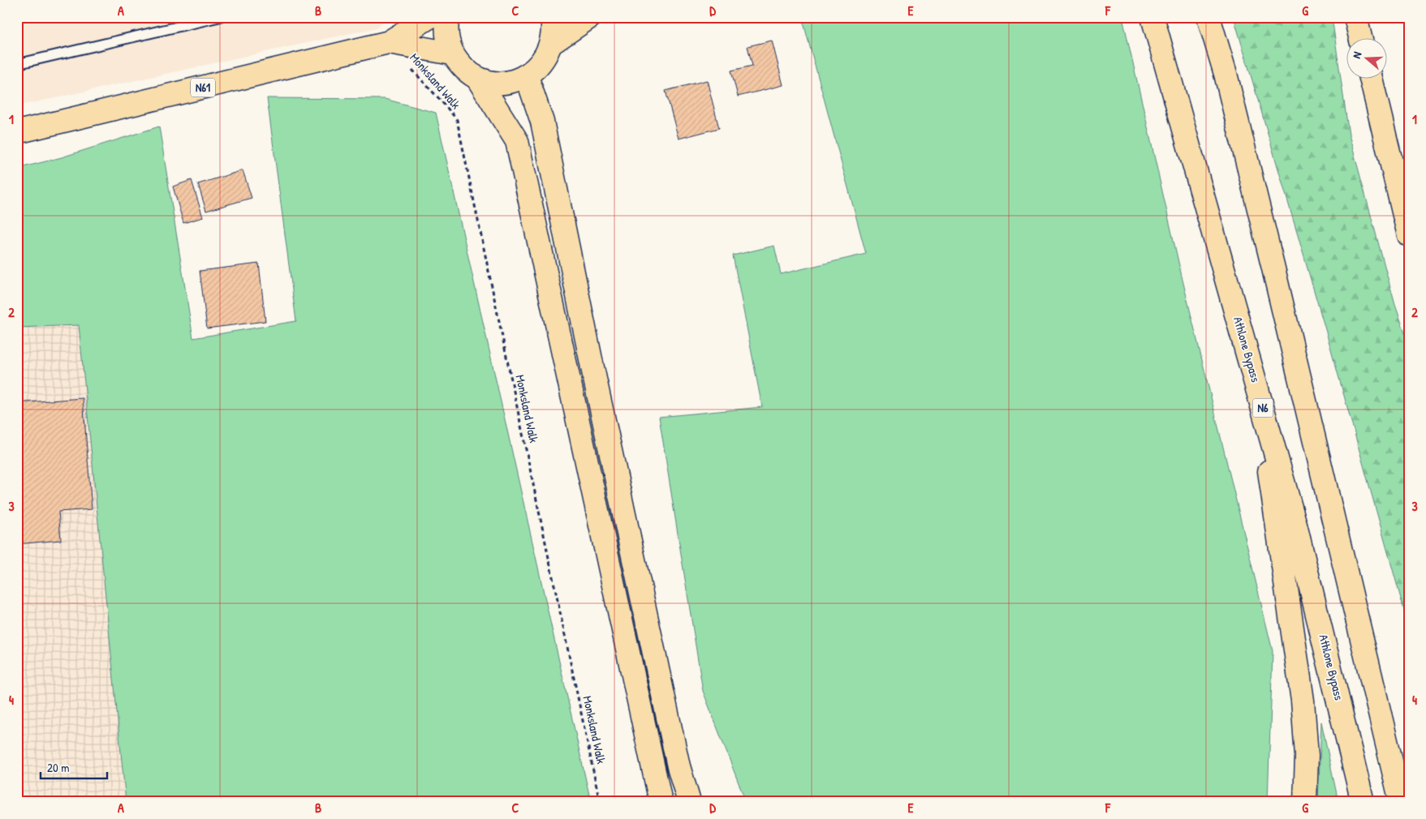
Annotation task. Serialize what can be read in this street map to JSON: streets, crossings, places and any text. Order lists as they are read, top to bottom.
{
  "streets": {
    "main road": ["N61", "Athlone Bypass", "N6"],
    "path": ["Monksland Walk"]
  },
  "crossings": [
    ["Monksland Walk", "N61"]
  ],
  "scale_bar": "20 m",
  "north": "left",
  "grid": {
    "columns": [
      "A",
      "B",
      "C",
      "D",
      "E",
      "F",
      "G"
    ],
    "rows": [
      "1",
      "2",
      "3",
      "4"
    ]
  }
}
